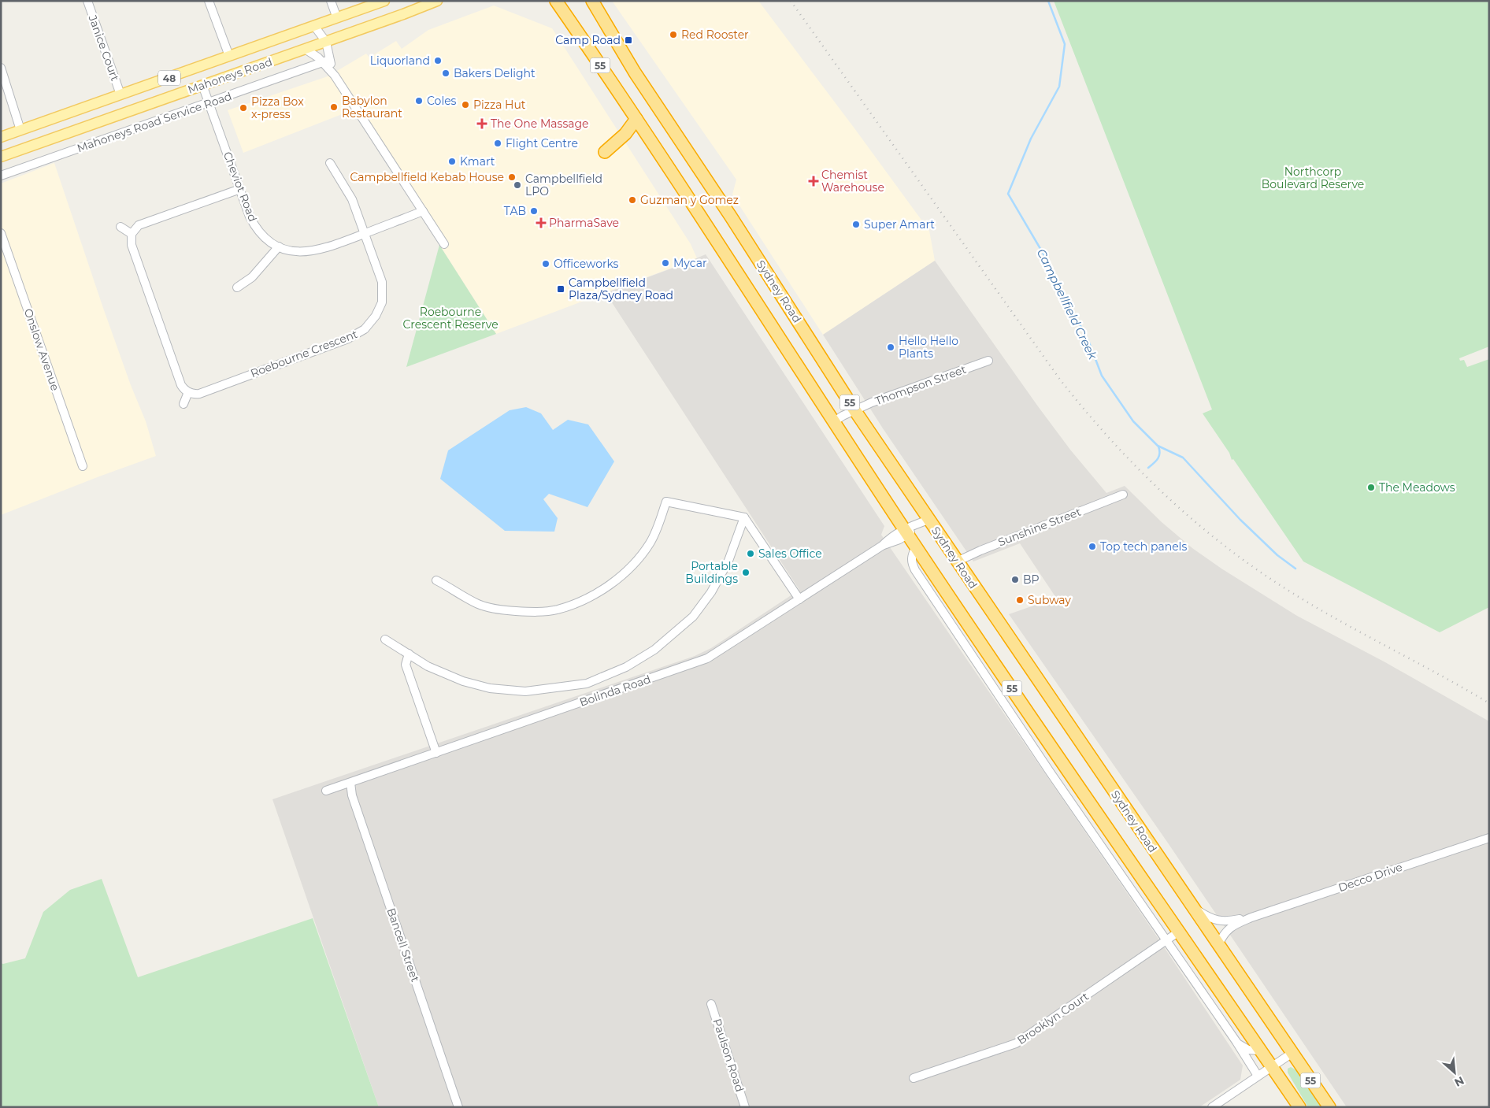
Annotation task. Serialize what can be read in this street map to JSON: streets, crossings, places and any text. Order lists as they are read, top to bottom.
{
  "streets": {
    "highway": ["55", "Sydney Road"],
    "main road": ["Mahoneys Road", "48"],
    "street": [
      "Janice Court",
      "Mahoneys Road Service Road",
      "Cheviot Road",
      "Onslow Avenue",
      "Roebourne Crescent",
      "Thompson Street",
      "Sunshine Street",
      "Bolinda Road",
      "Decco Drive",
      "Bancell Street",
      "Brooklyn Court",
      "Paulson Road"
    ]
  },
  "crossings": [
    ["Janice Court", "Mahoneys Road"],
    ["55", "Thompson Street"],
    ["55", "Bolinda Road"],
    ["55", "Brooklyn Court"],
    ["Mahoneys Road", "Cheviot Road"],
    ["Mahoneys Road Service Road", "Cheviot Road"],
    ["Cheviot Road", "Roebourne Crescent"],
    ["Sydney Road", "Thompson Street"],
    ["Sydney Road", "Sunshine Street"],
    ["Sydney Road", "Bolinda Road"],
    ["Sydney Road", "Decco Drive"],
    ["Bolinda Road", "Bancell Street"]
  ],
  "water": ["Campbellfield Creek"],
  "parks": ["Northcorp Boulevard Reserve", "Roebourne Crescent Reserve"],
  "places": {
    "other": [
      "Red Rooster",
      "Liquorland",
      "Bakers Delight",
      "Coles",
      "Pizza Hut",
      "Babylon Restaurant",
      "Pizza Box x-press",
      "Flight Centre",
      "Kmart",
      "Campbellfield Kebab House",
      "Campbellfield LPO",
      "Guzman y Gomez",
      "TAB",
      "Super Amart",
      "Mycar",
      "Officeworks",
      "Hello Hello Plants",
      "The Meadows",
      "Top tech panels",
      "Sales Office",
      "Portable Buildings",
      "BP",
      "Subway"
    ],
    "transit": ["Camp Road", "Campbellfield Plaza/Sydney Road"],
    "health": ["The One Massage", "Chemist Warehouse", "PharmaSave"]
  },
  "north": "bottom right"
}
